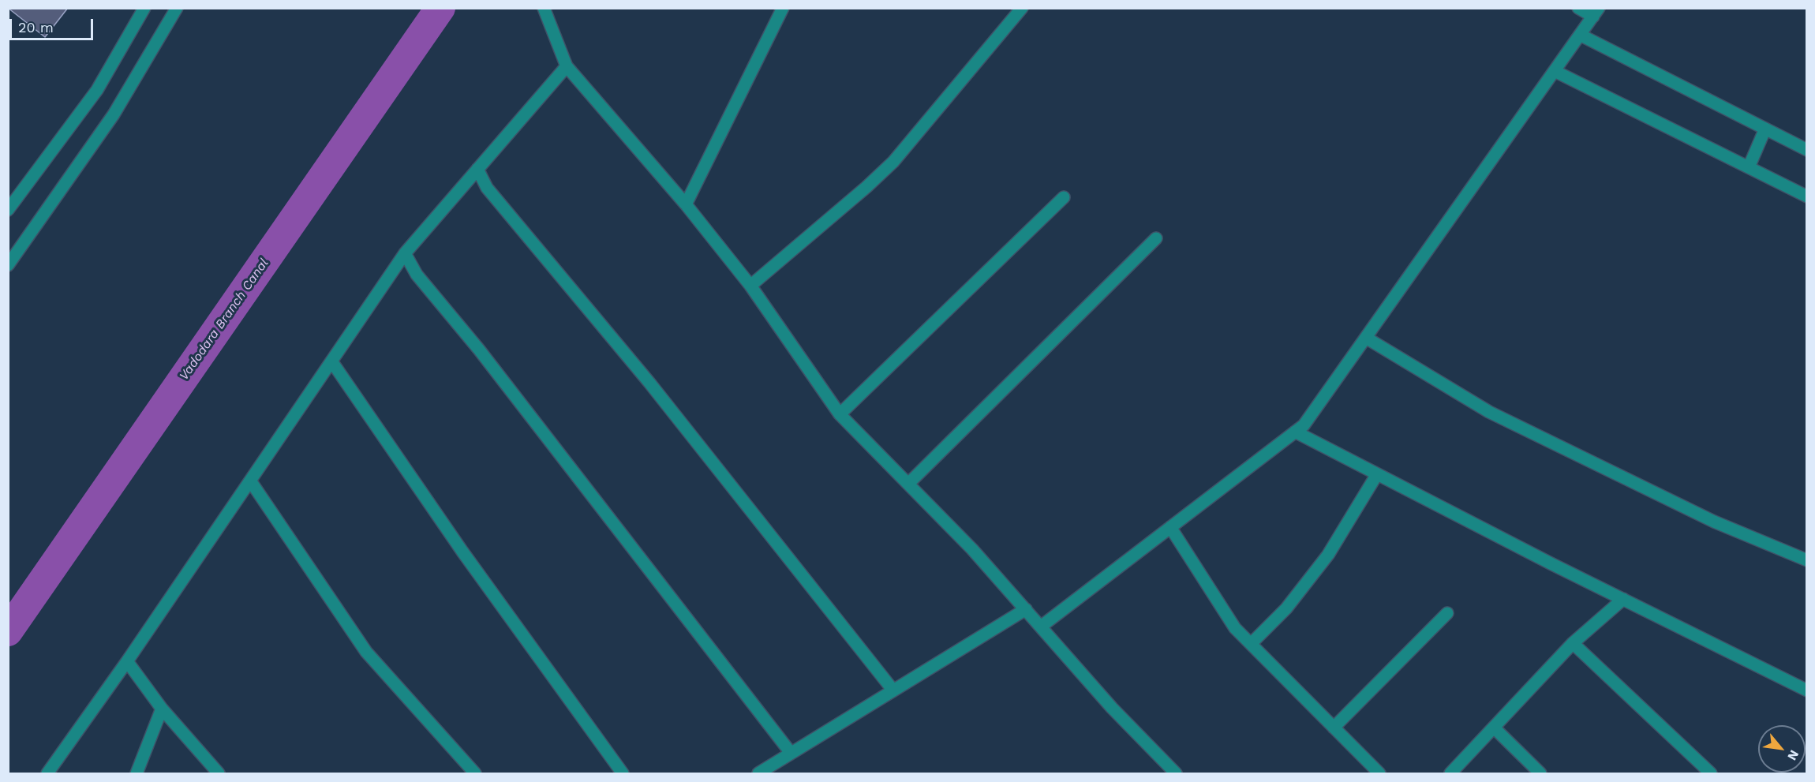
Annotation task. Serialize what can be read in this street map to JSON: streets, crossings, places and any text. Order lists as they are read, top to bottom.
{
  "water": ["Vadodara Branch Canal"],
  "scale_bar": "20 m",
  "north": "bottom right"
}
